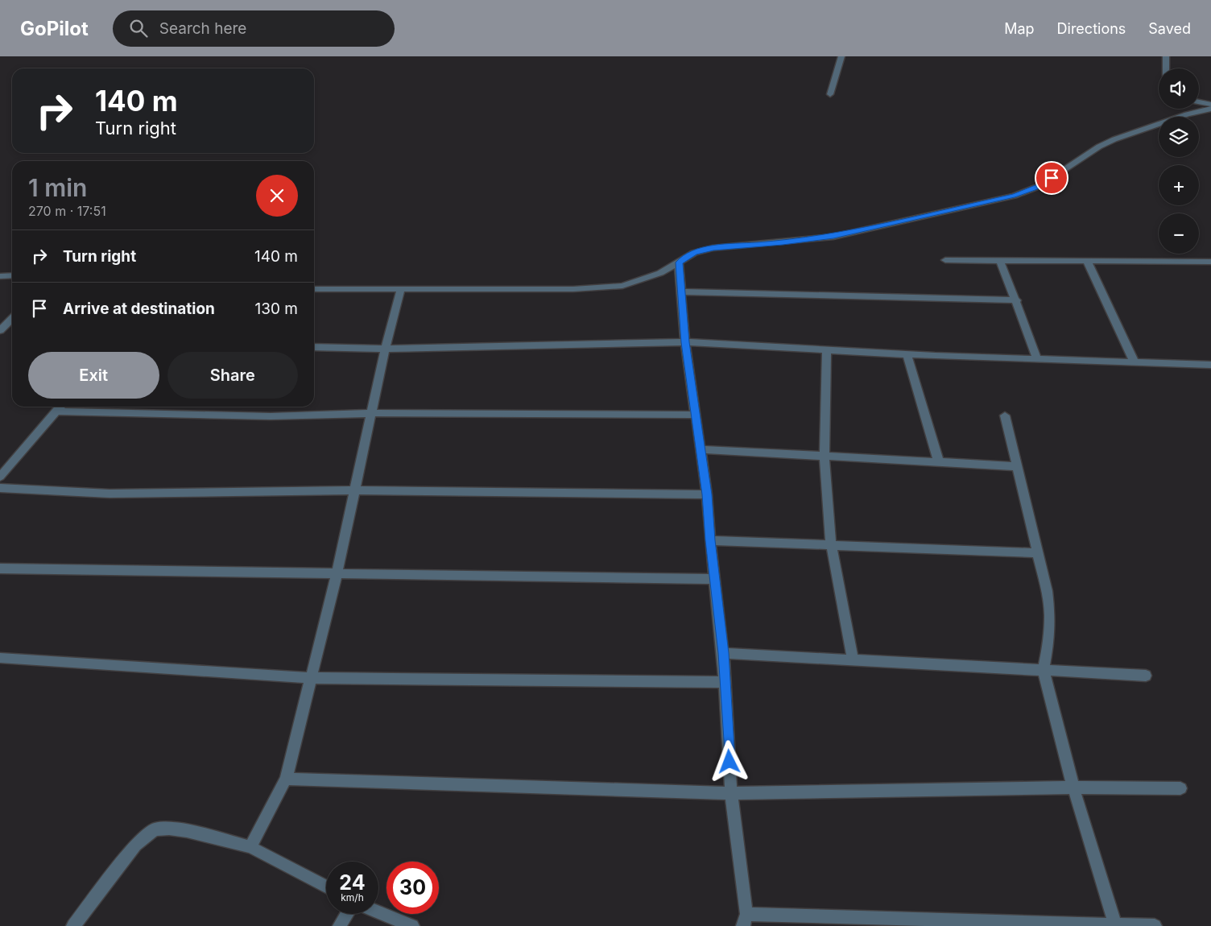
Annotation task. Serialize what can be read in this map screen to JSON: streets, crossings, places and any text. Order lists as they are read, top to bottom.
{
  "page": {
    "header": "GoPilot",
    "search": "Search here",
    "nav": ["Map", "Directions", "Saved"],
    "map_buttons": ["+", "−"],
    "turn": ["140 m", "Turn right"],
    "heading": ["1 min", "270 m · 17:51"],
    "list": [
      {
        "name": "Turn right",
        "value": "140 m"
      },
      {
        "name": "Arrive at destination",
        "value": "130 m"
      }
    ],
    "buttons": ["Exit", "Share"],
    "speed": "24 km/h",
    "limit": "30"
  }
}
